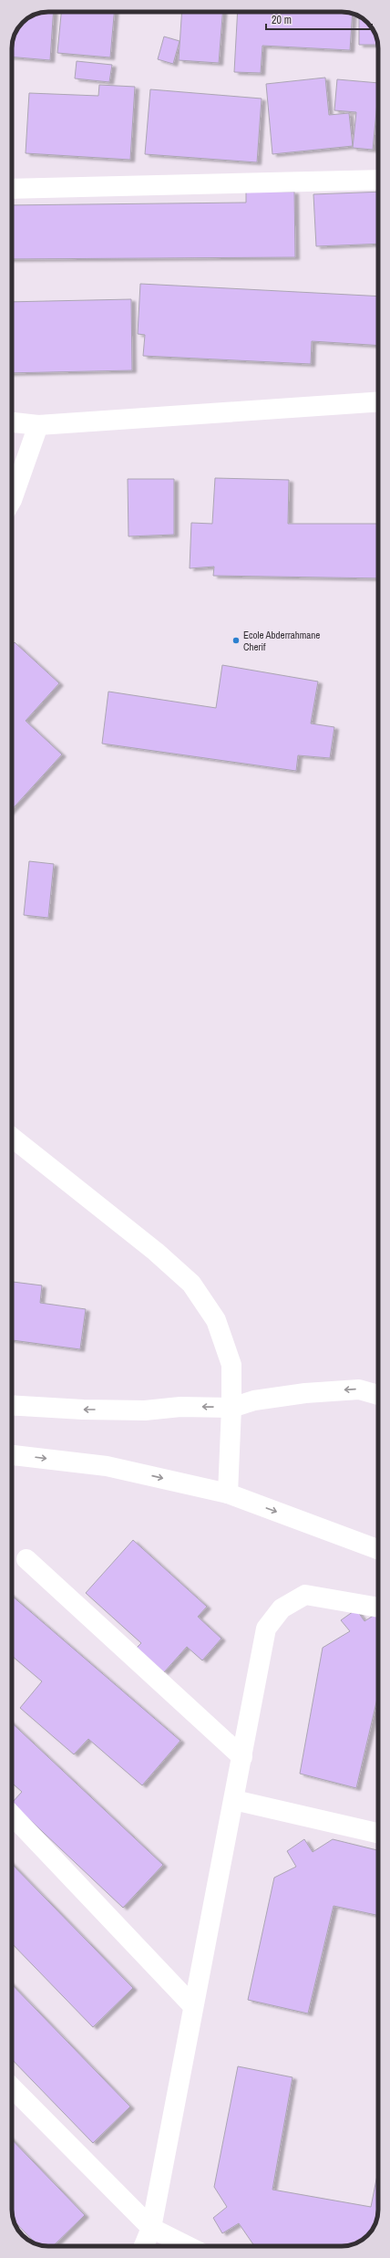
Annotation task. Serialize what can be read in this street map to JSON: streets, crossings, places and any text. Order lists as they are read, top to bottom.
{
  "places": ["Ecole Abderrahmane Cherif"],
  "scale_bar": "20 m"
}
